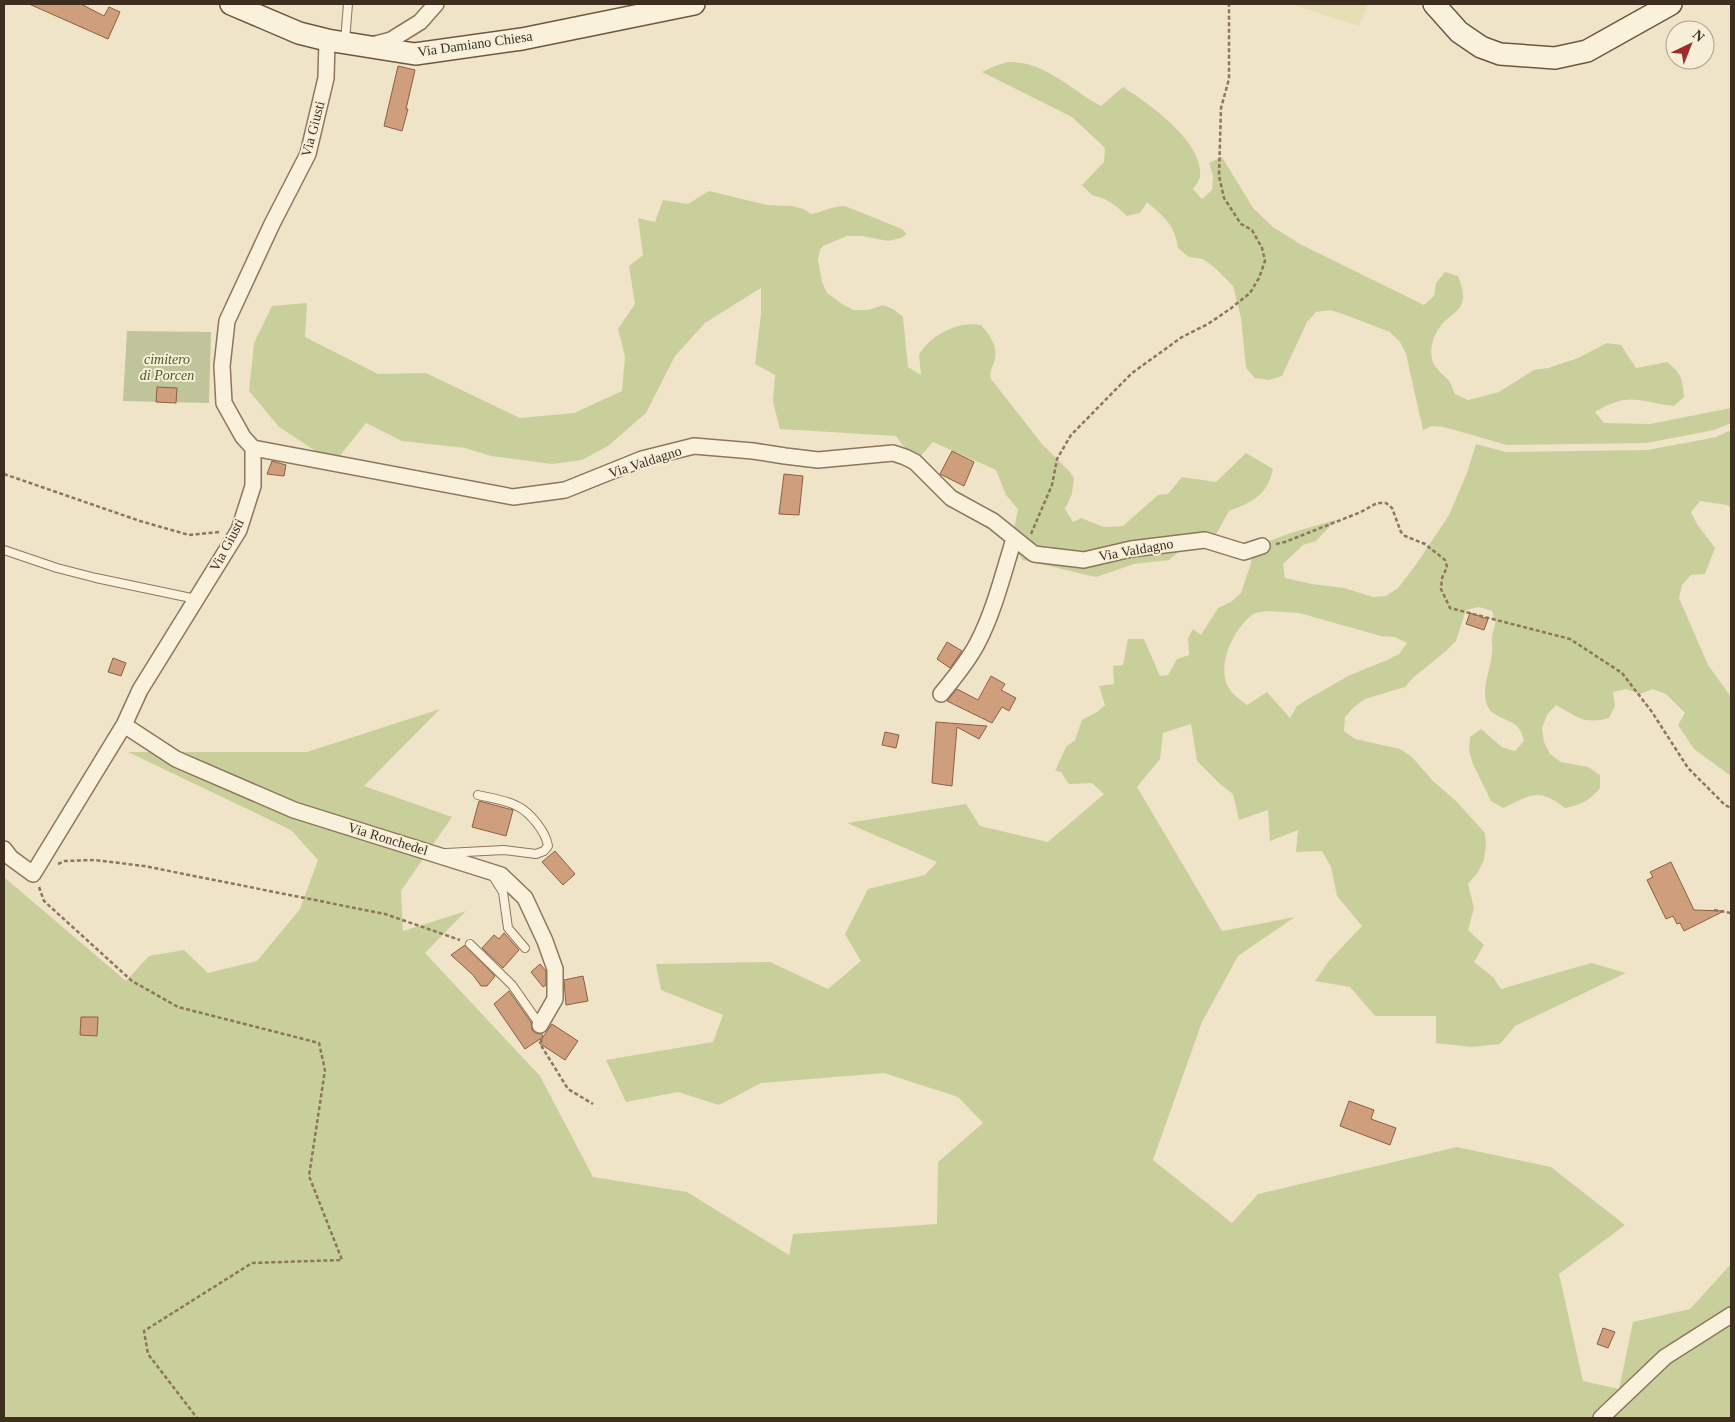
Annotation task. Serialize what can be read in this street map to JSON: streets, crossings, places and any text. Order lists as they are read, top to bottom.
{
  "streets": {
    "street": [
      "Via Damiano Chiesa",
      "Via Giusti",
      "Via Valdagno",
      "Via Ronchedel"
    ]
  },
  "crossings": [
    ["Via Damiano Chiesa", "Via Giusti"],
    ["Via Giusti", "Via Valdagno"],
    ["Via Giusti", "Via Ronchedel"]
  ],
  "parks": ["cimitero di Porcen"],
  "north": "top right"
}
